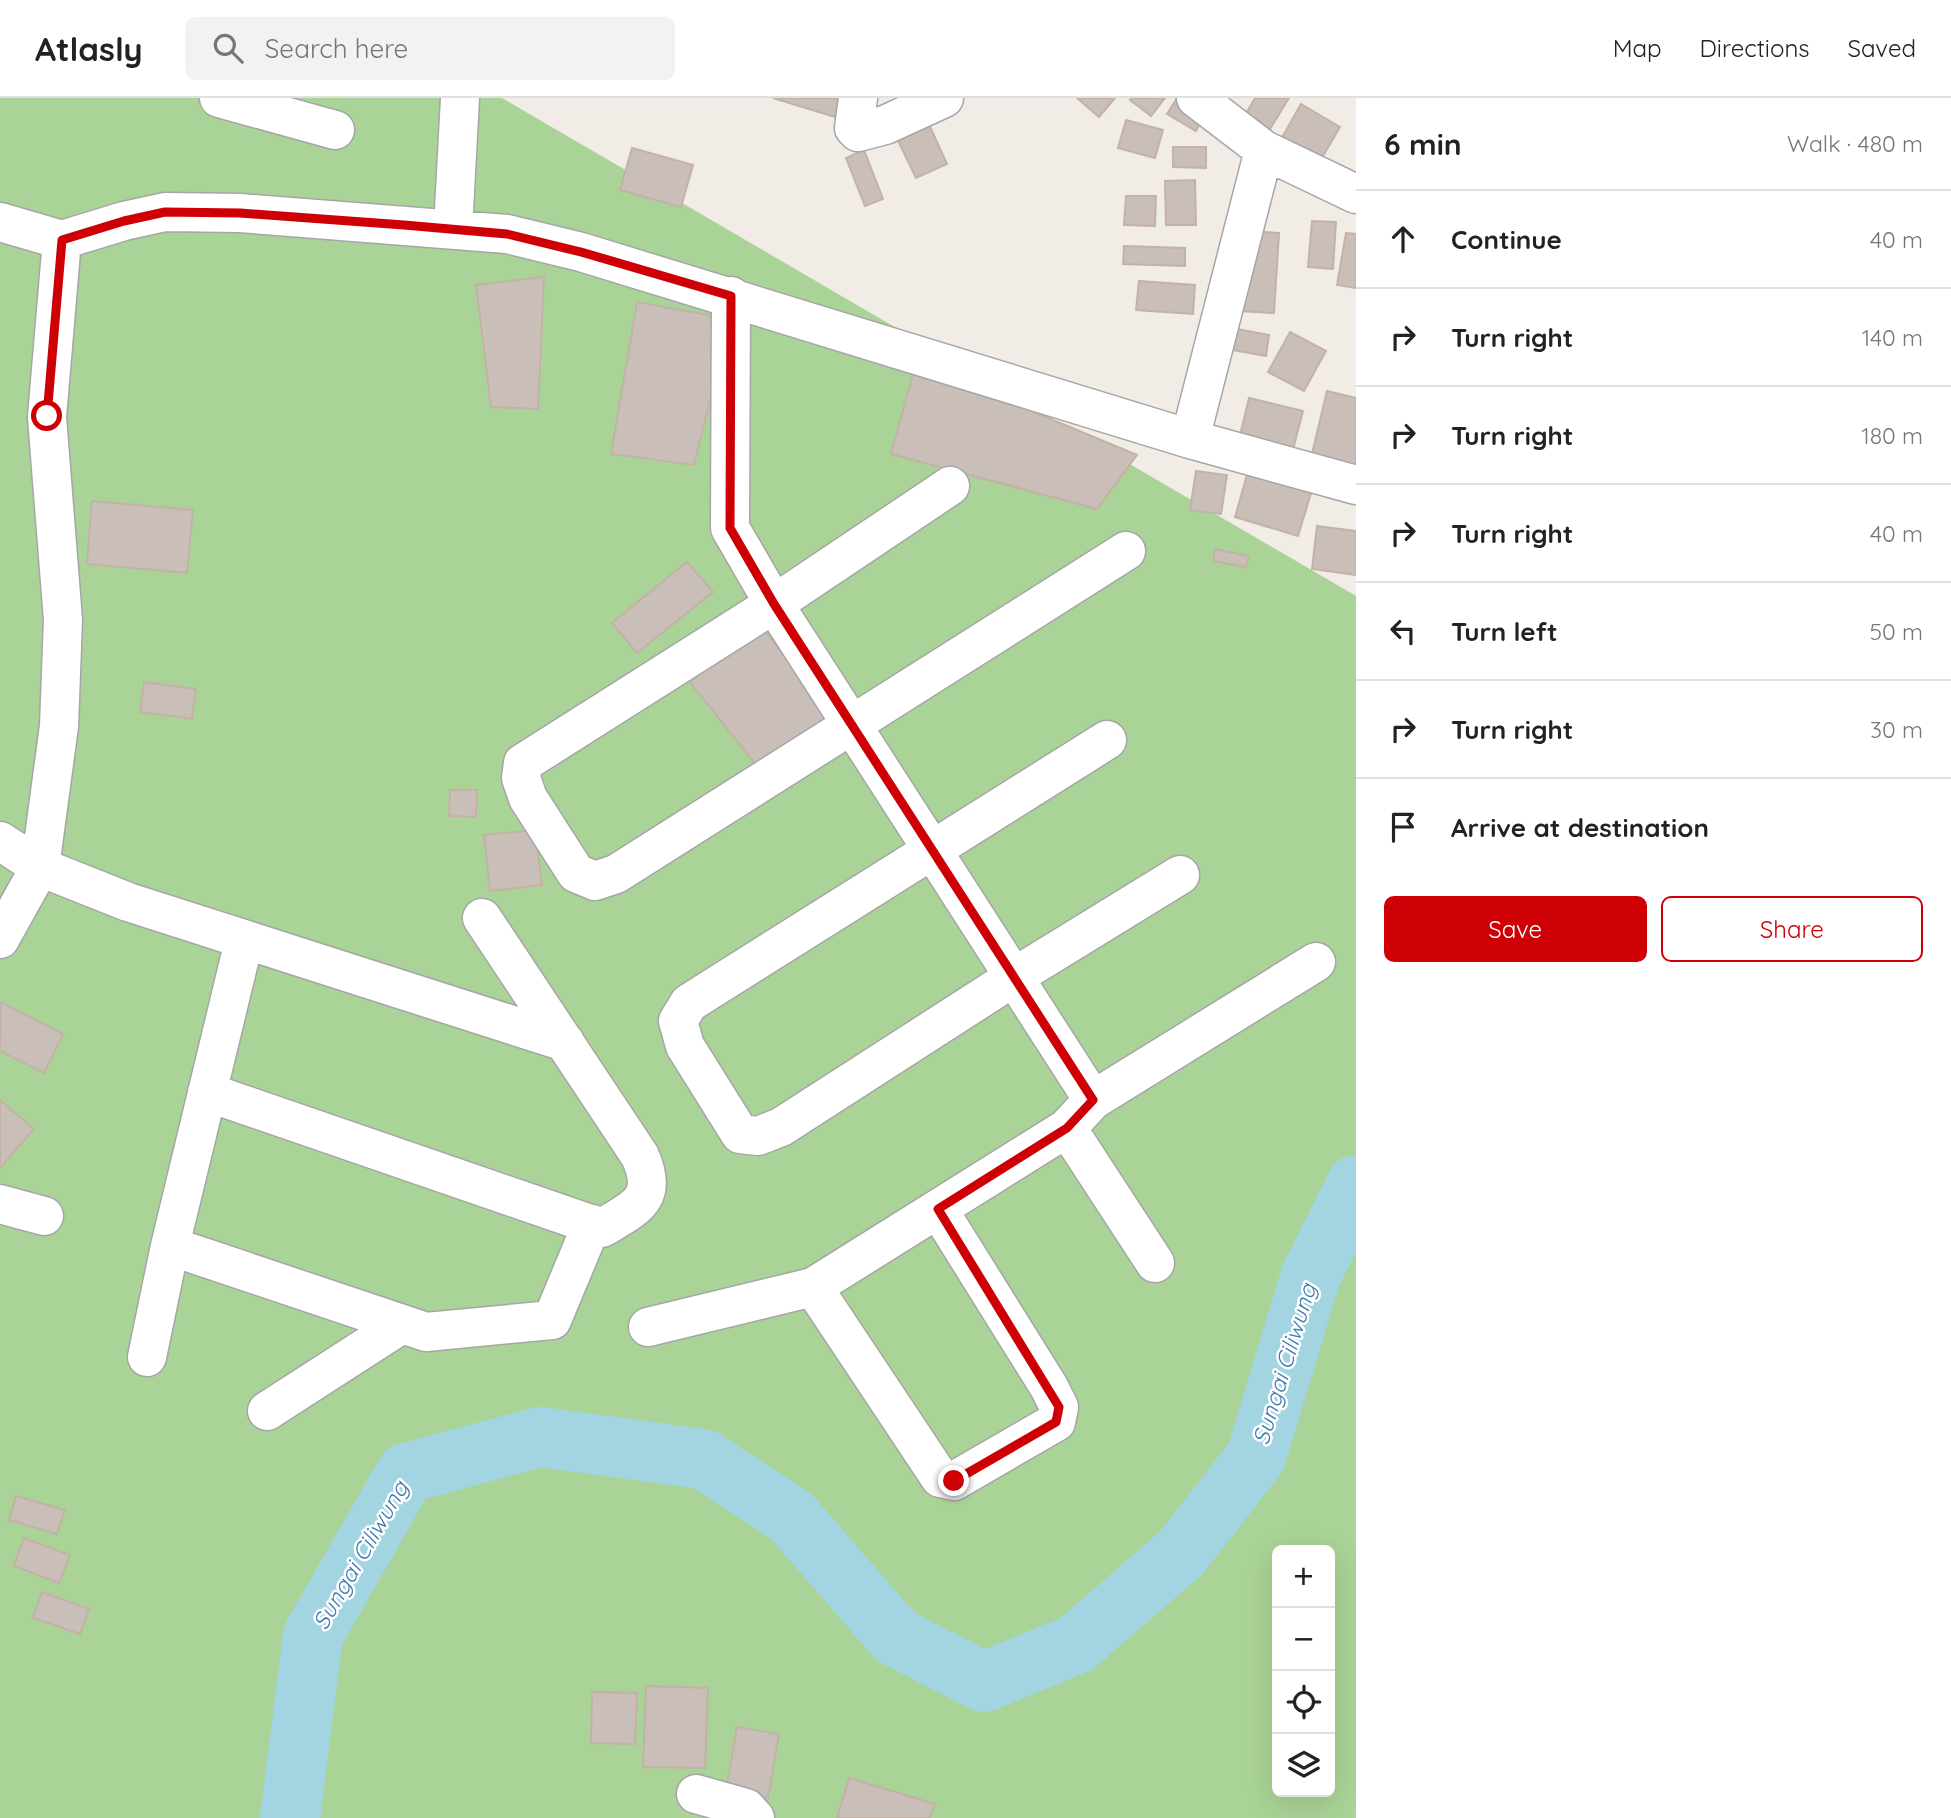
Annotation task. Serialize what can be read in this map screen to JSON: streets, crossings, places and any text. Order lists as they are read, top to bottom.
{
  "water": ["Sungai Ciliwung"],
  "page": {
    "header": "Atlasly",
    "search": "Search here",
    "nav": ["Map", "Directions", "Saved"],
    "heading": ["6 min", "Walk · 480 m"],
    "list": [
      ["Continue", "40 m"],
      ["Turn right", "140 m"],
      ["Turn right", "180 m"],
      ["Turn right", "40 m"],
      ["Turn left", "50 m"],
      ["Turn right", "30 m"],
      "Arrive at destination"
    ],
    "buttons": ["Save", "Share"],
    "map_buttons": ["+", "−"]
  }
}
